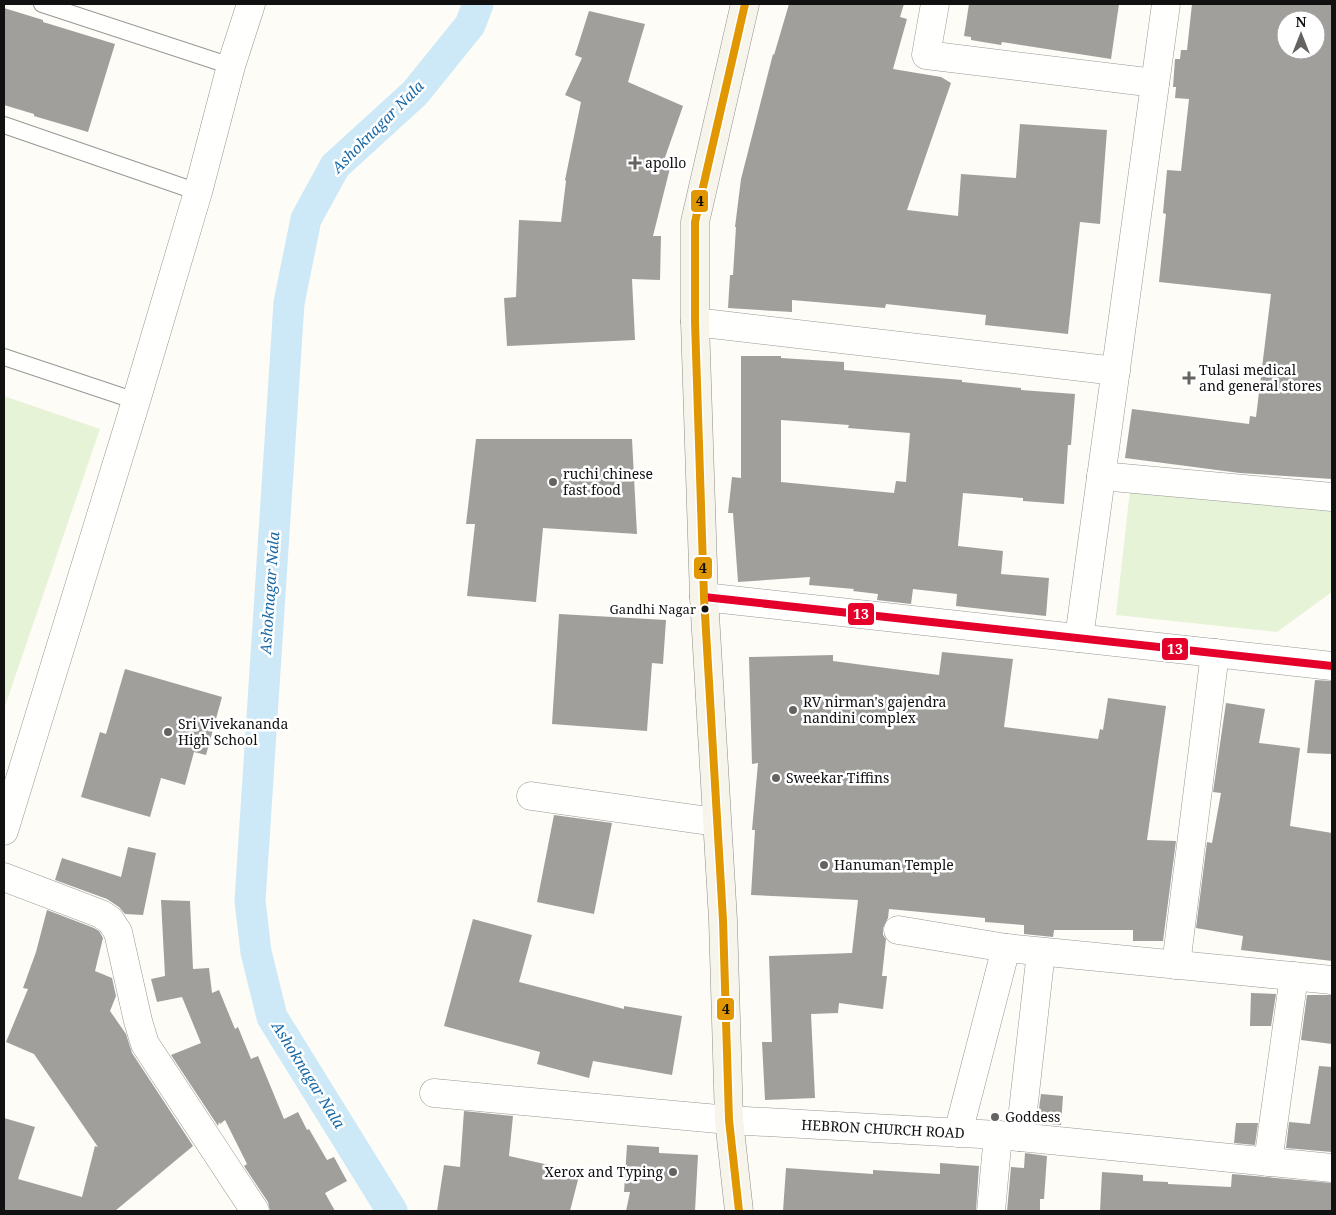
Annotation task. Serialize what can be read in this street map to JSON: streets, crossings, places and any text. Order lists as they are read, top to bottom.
{
  "streets": {
    "street": ["HEBRON CHURCH ROAD"]
  },
  "water": ["Ashoknagar Nala"],
  "places": {
    "health": ["apollo", "Tulasi medical and general stores"],
    "other": [
      "ruchi chinese fast food",
      "Gandhi Nagar",
      "RV nirman's gajendra nandini complex",
      "Sri Vivekananda High School",
      "Sweekar Tiffins",
      "Hanuman Temple",
      "Goddess",
      "Xerox and Typing"
    ]
  },
  "lines": ["transit line 4", "transit line 13"],
  "north": "top"
}
